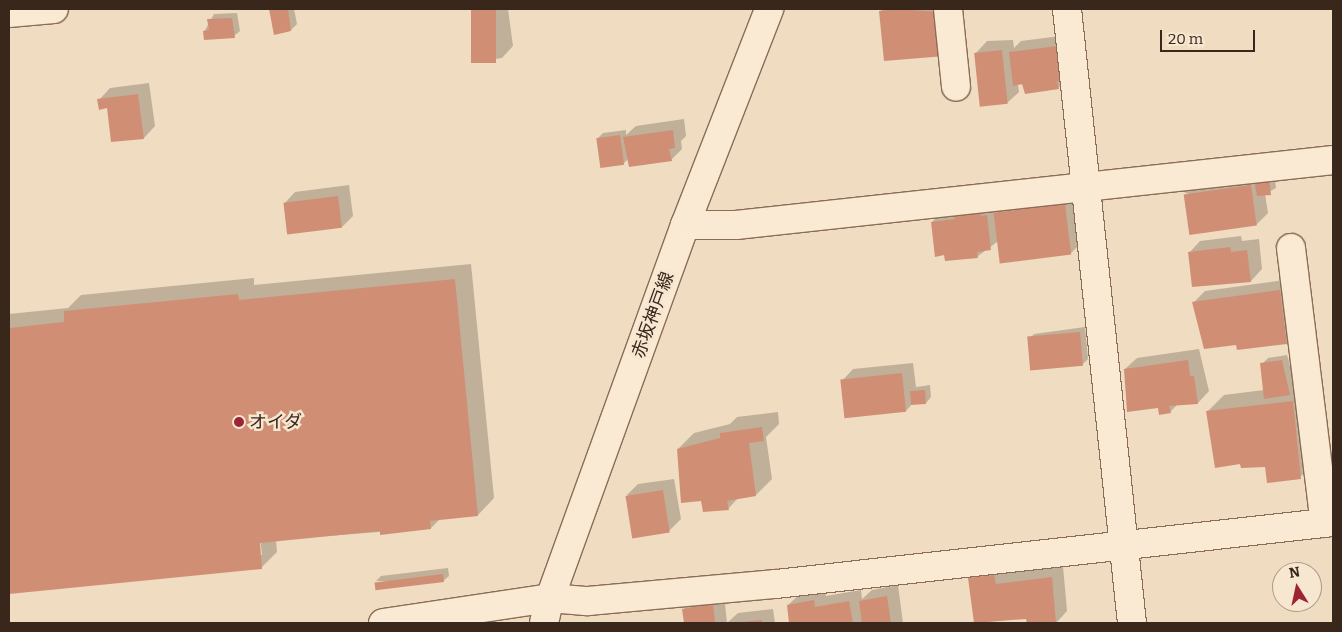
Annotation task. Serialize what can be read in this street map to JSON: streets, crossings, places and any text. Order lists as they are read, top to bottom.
{
  "streets": {
    "street": ["赤坂神戸線"]
  },
  "places": ["オイダ"],
  "scale_bar": "20 m",
  "north": "top"
}
